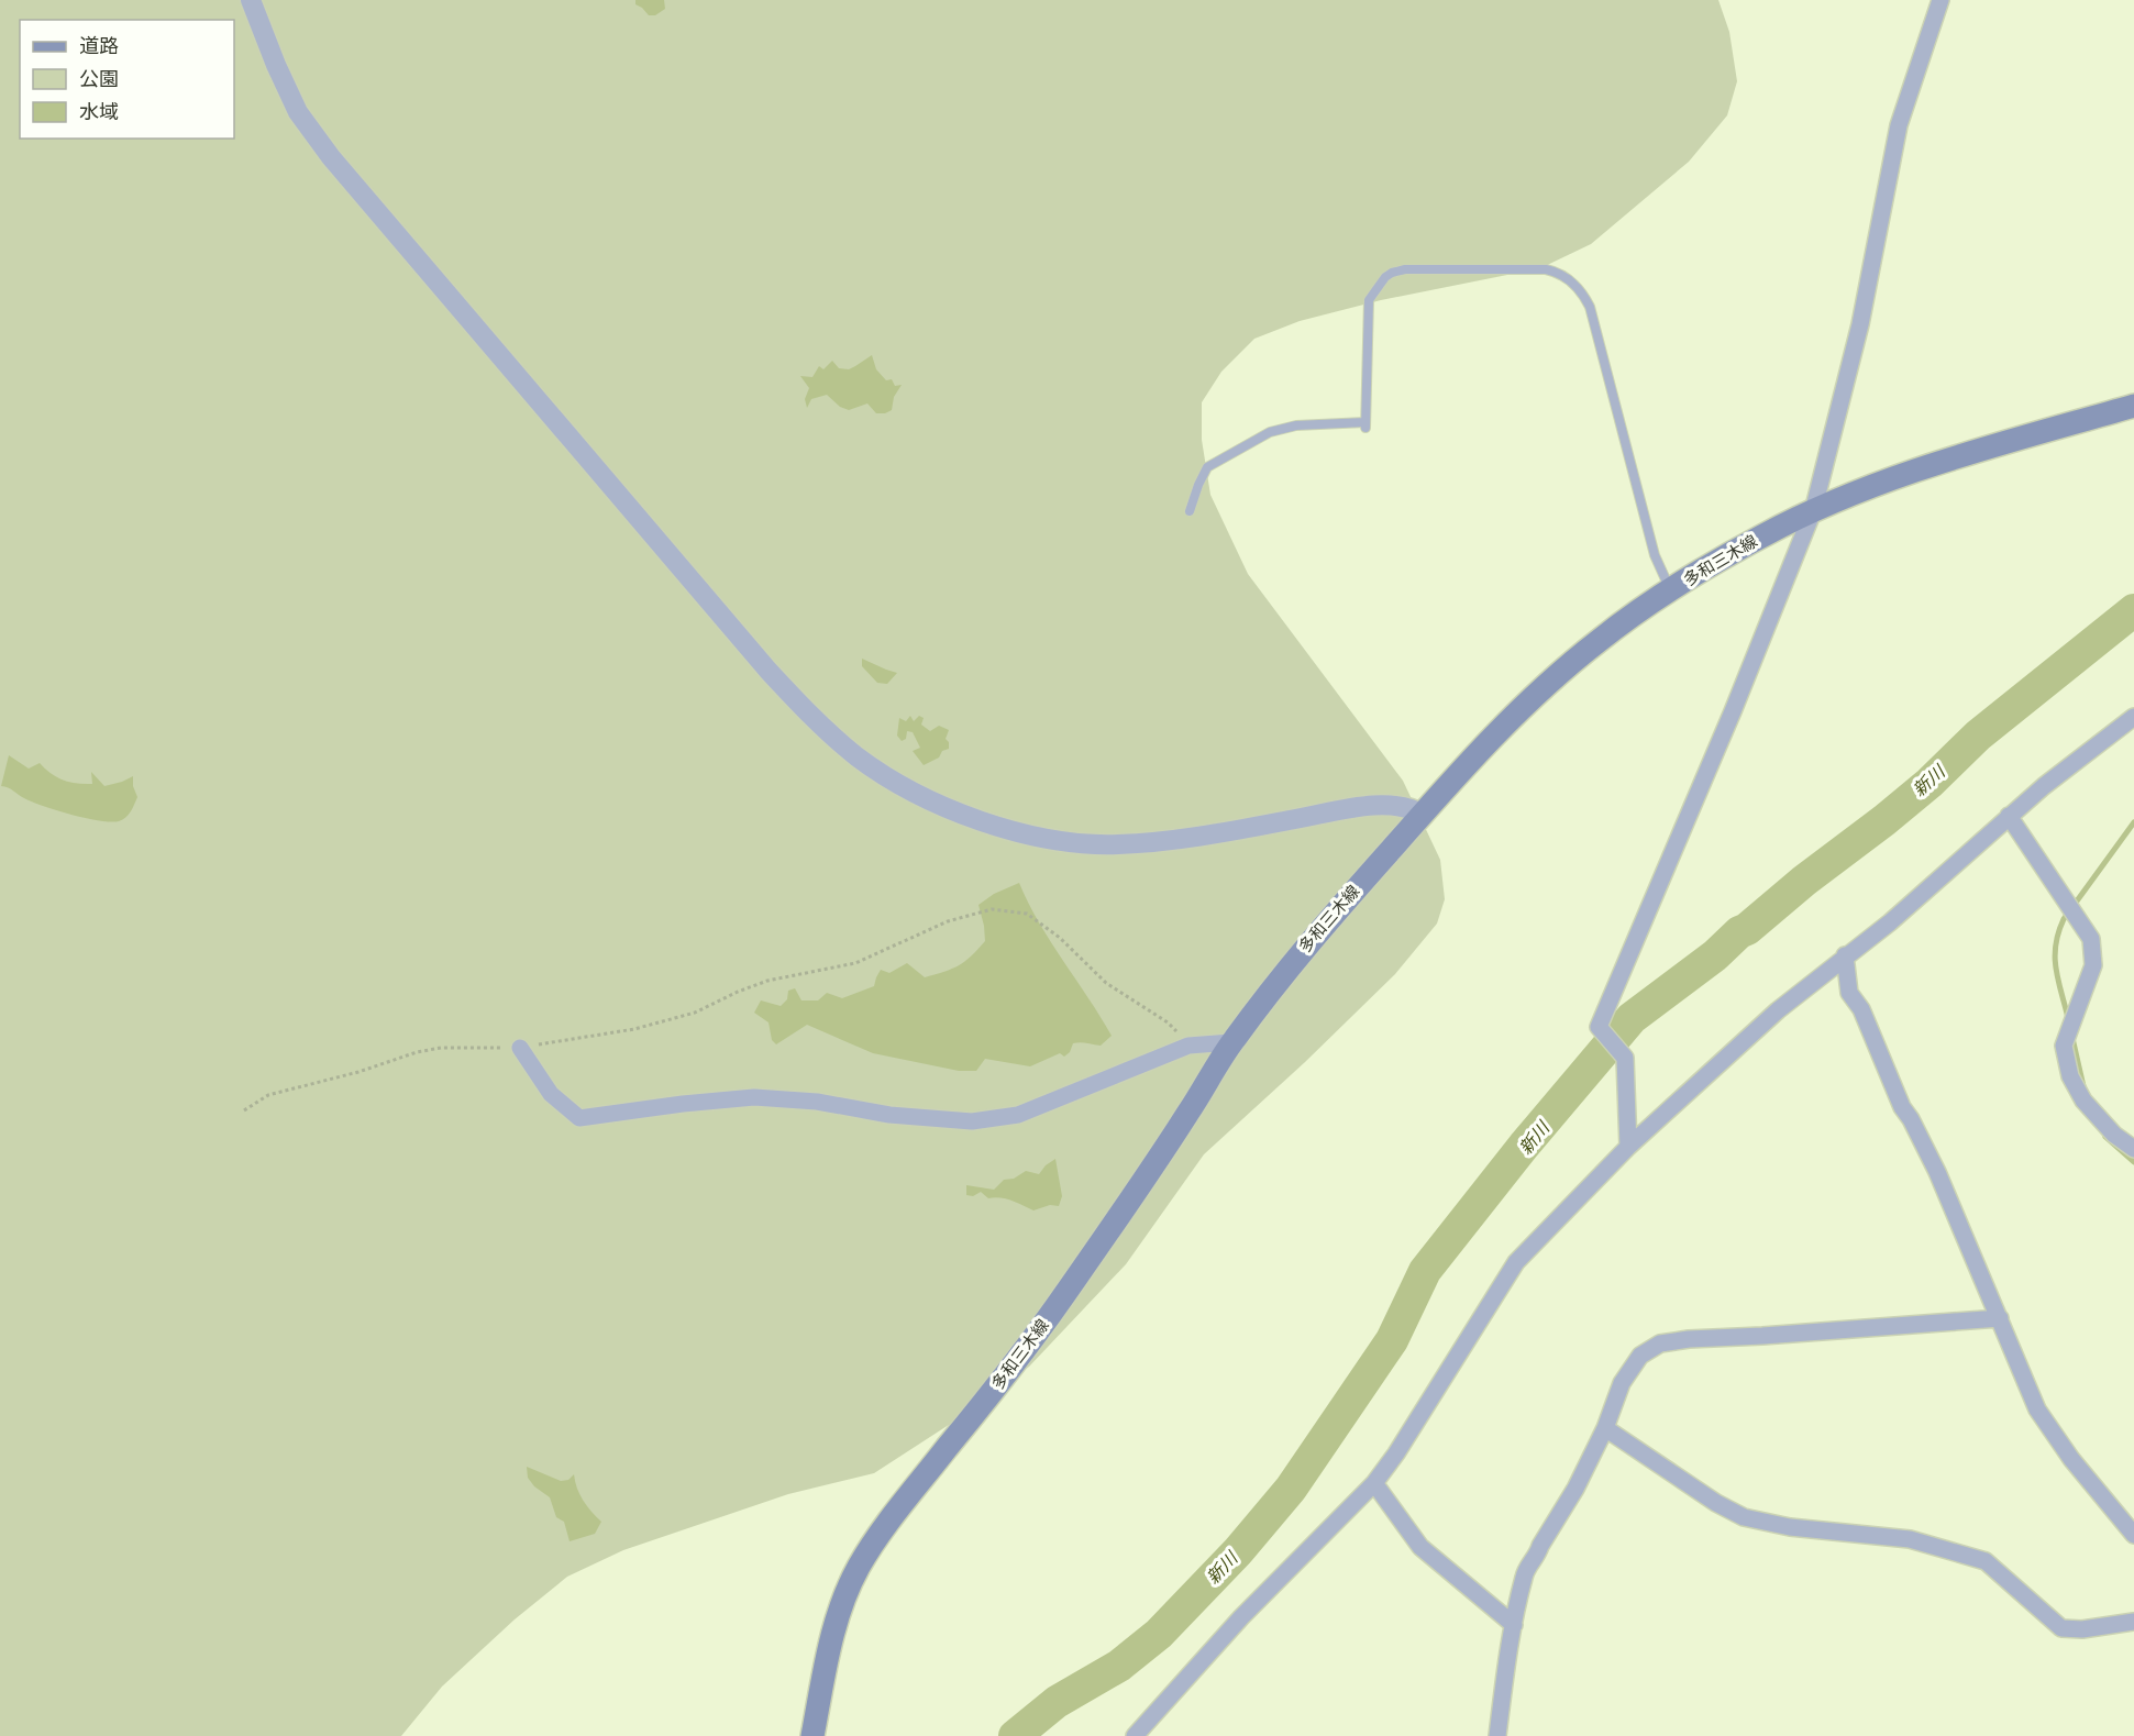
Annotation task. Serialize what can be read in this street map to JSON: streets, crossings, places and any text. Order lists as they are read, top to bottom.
{
  "streets": {
    "main road": ["多和三木線"]
  },
  "water": ["新川"],
  "legend": ["道路", "公園", "水域"]
}
